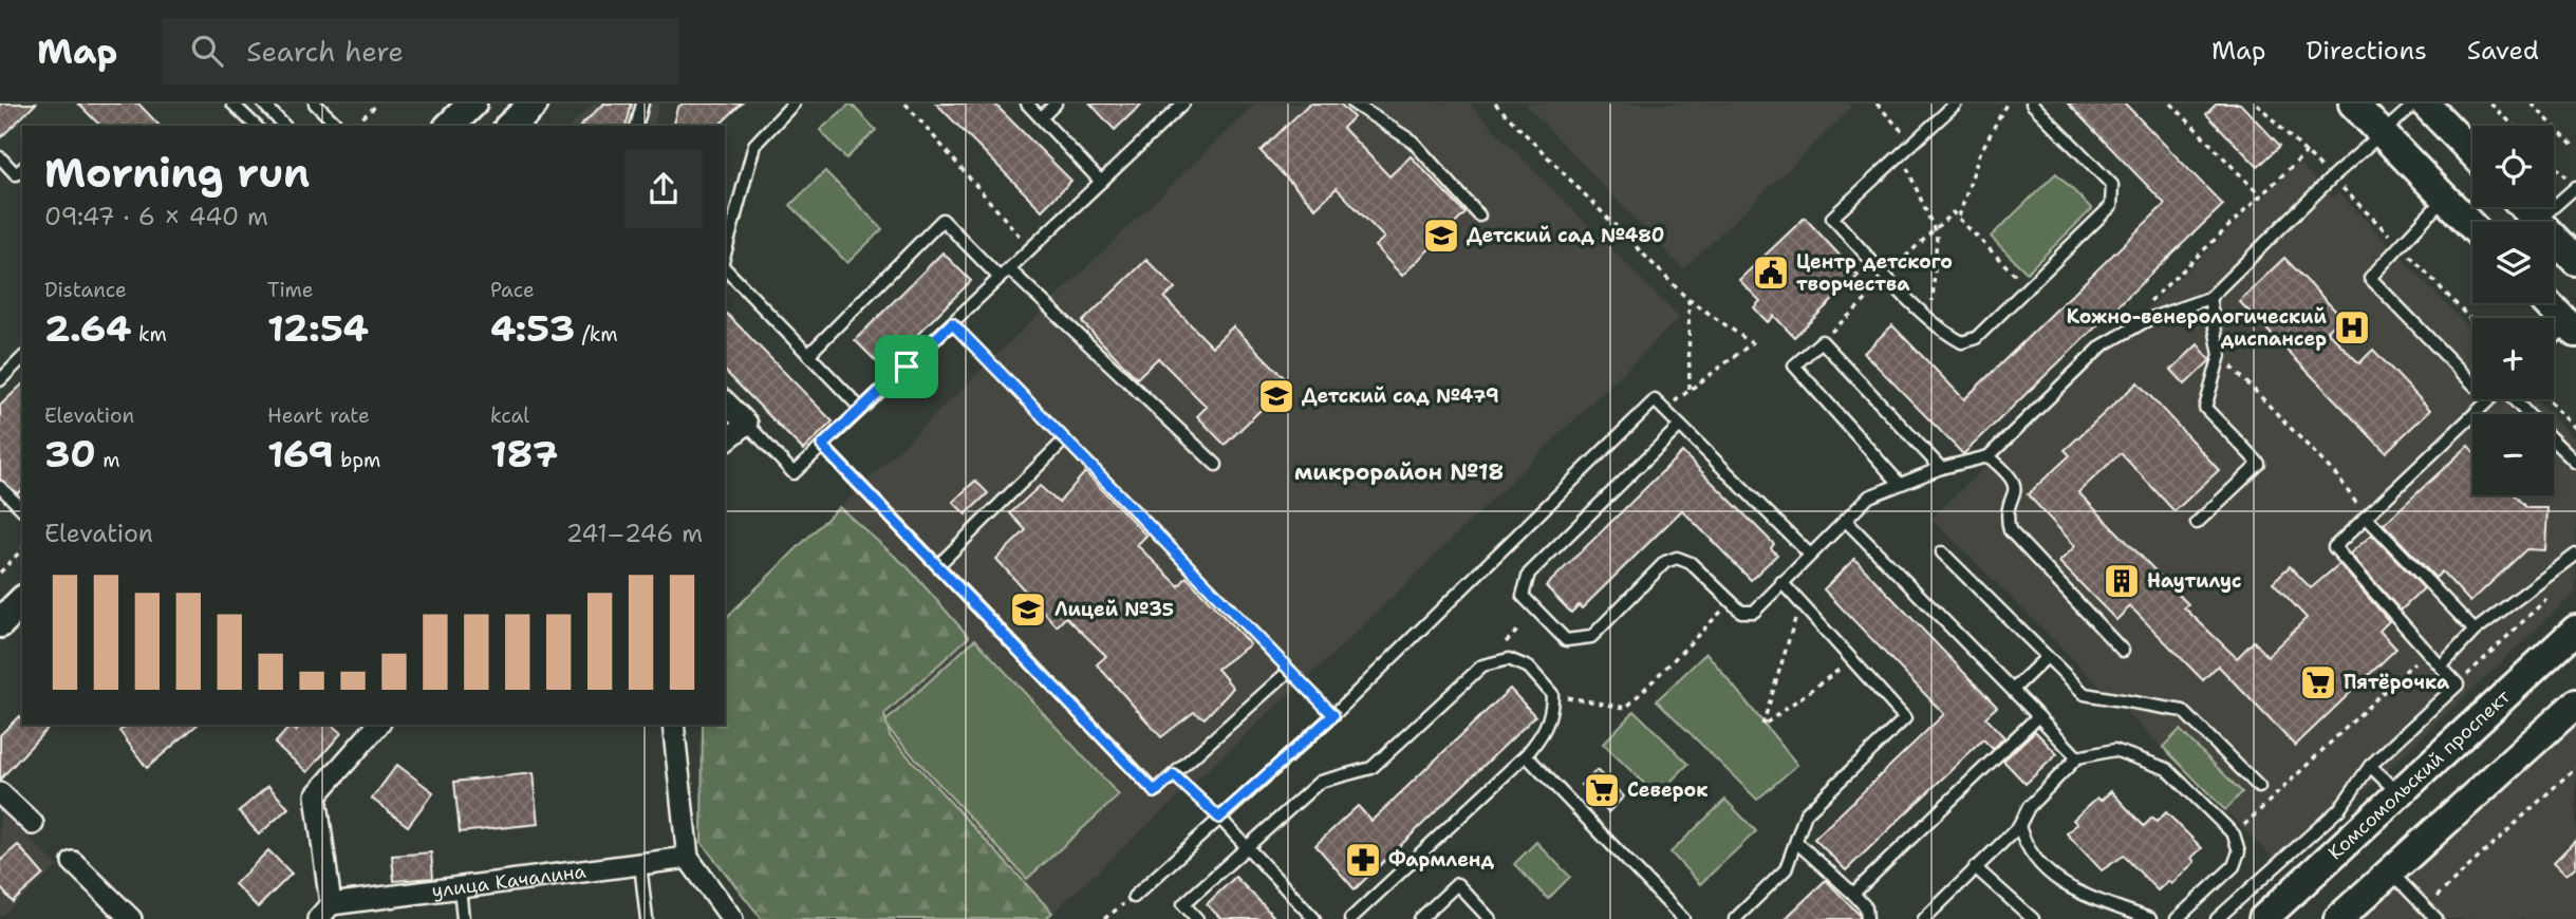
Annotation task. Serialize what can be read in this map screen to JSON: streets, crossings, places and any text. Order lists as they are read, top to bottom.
{
  "streets": {
    "street": ["Комсомольский проспект", "улица Качалина"]
  },
  "districts": ["микрорайон №18"],
  "places": {
    "school or university": ["Детский сад №480", "Детский сад №479", "Лицей №35"],
    "public building": ["Центр детского творчества"],
    "hospital": ["Кожно-венерологический диспансер"],
    "building": ["Наутилус"],
    "supermarket": ["Пятёрочка", "Северок"],
    "pharmacy": ["Фармленд"]
  },
  "page": {
    "header": "Map",
    "search": "Search here",
    "nav": ["Map", "Directions", "Saved"],
    "map_buttons": ["+", "−"],
    "heading": ["Morning run", "09:47 · 6 × 440 m"],
    "stats": [
      ["Distance", "2.64 km"],
      ["Time", "12:54"],
      ["Pace", "4:53 /km"],
      ["Elevation", "30 m"],
      ["Heart rate", "169 bpm"],
      ["kcal", "187"]
    ],
    "chart": ["Elevation", "241–246 m"]
  }
}
